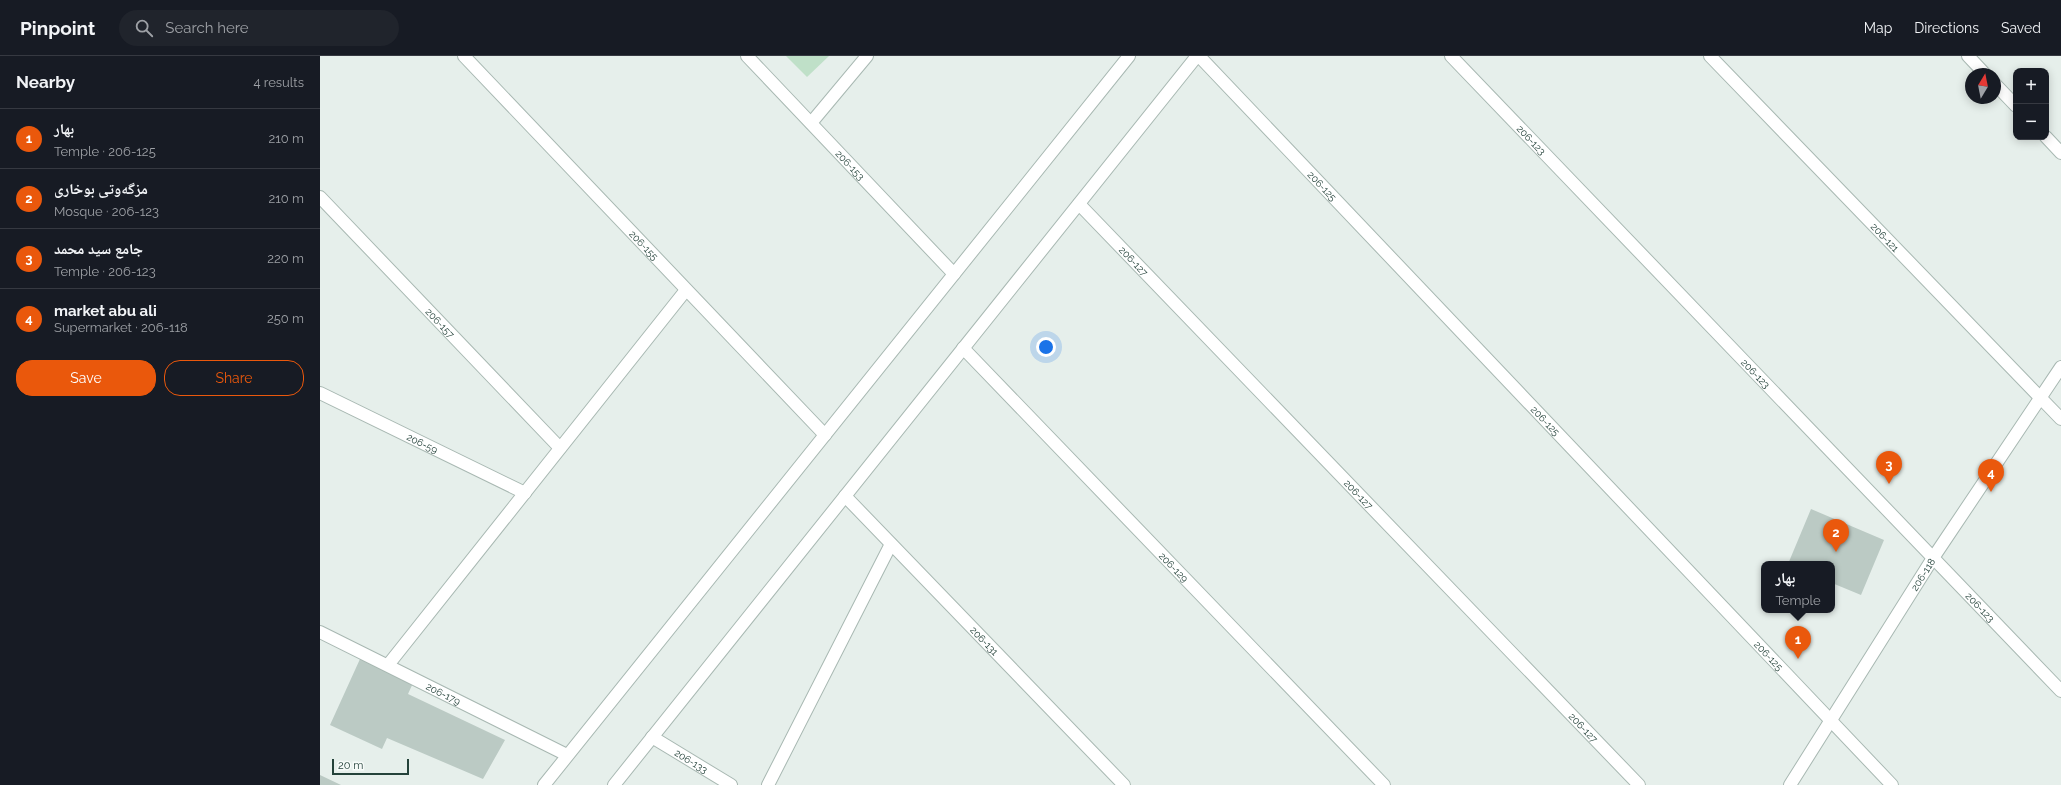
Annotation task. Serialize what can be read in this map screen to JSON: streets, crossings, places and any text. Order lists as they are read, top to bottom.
{
  "streets": {
    "street": [
      "206-123",
      "206-153",
      "206-125",
      "206-121",
      "206-155",
      "206-127",
      "206-157",
      "206-59",
      "206-129",
      "206-118",
      "206-131",
      "206-179",
      "206-133"
    ]
  },
  "crossings": [
    ["206-123", "206-118"],
    ["206-125", "206-118"],
    ["206-121", "206-118"]
  ],
  "scale_bar": "20 m",
  "north": "top",
  "page": {
    "header": "Pinpoint",
    "search": "Search here",
    "nav": ["Map", "Directions", "Saved"],
    "heading": ["Nearby", "4 results"],
    "map_buttons": ["+", "−"],
    "list": [
      {
        "mark": "1",
        "name": "بهار",
        "note": "Temple · 206-125",
        "value": "210 m"
      },
      {
        "mark": "2",
        "name": "مزگەوتی بوخاری",
        "note": "Mosque · 206-123",
        "value": "210 m"
      },
      {
        "mark": "3",
        "name": "جامع سيد محمد",
        "note": "Temple · 206-123",
        "value": "220 m"
      },
      {
        "mark": "4",
        "name": "market abu ali",
        "note": "Supermarket · 206-118",
        "value": "250 m"
      }
    ],
    "buttons": ["Save", "Share"],
    "pins": [
      "3",
      "4",
      "2",
      "1"
    ],
    "popup": ["بهار", "Temple"],
    "scale": "20 m"
  }
}
